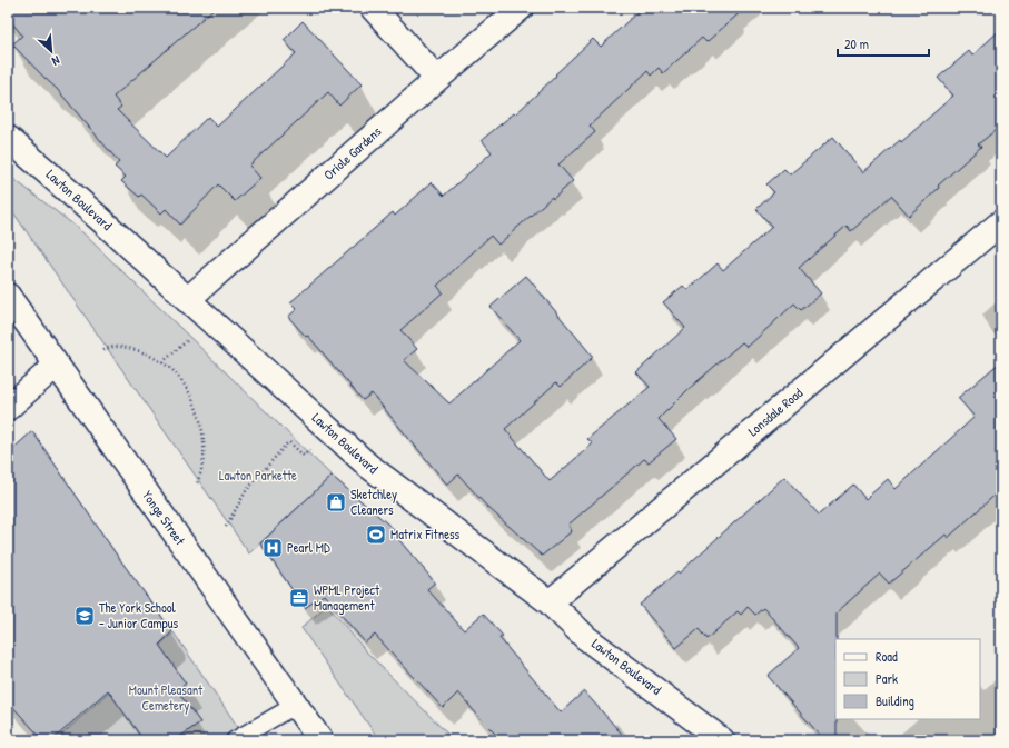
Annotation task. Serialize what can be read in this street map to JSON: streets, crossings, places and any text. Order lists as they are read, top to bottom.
{
  "streets": {
    "street": [
      "Oriole Gardens",
      "Lawton Boulevard",
      "Lonsdale Road",
      "Yonge Street"
    ]
  },
  "crossings": [
    ["Oriole Gardens", "Lawton Boulevard"],
    ["Lawton Boulevard", "Lonsdale Road"]
  ],
  "parks": ["Lawton Parkette", "Mount Pleasant Cemetery"],
  "places": {
    "shop": ["Sketchley Cleaners"],
    "sports": ["Matrix Fitness"],
    "hospital": ["Pearl MD"],
    "office": ["WPML Project Management"],
    "school or university": ["The York School - Junior Campus"]
  },
  "legend": ["Road", "Park", "Building"],
  "scale_bar": "20 m",
  "north": "bottom right"
}
